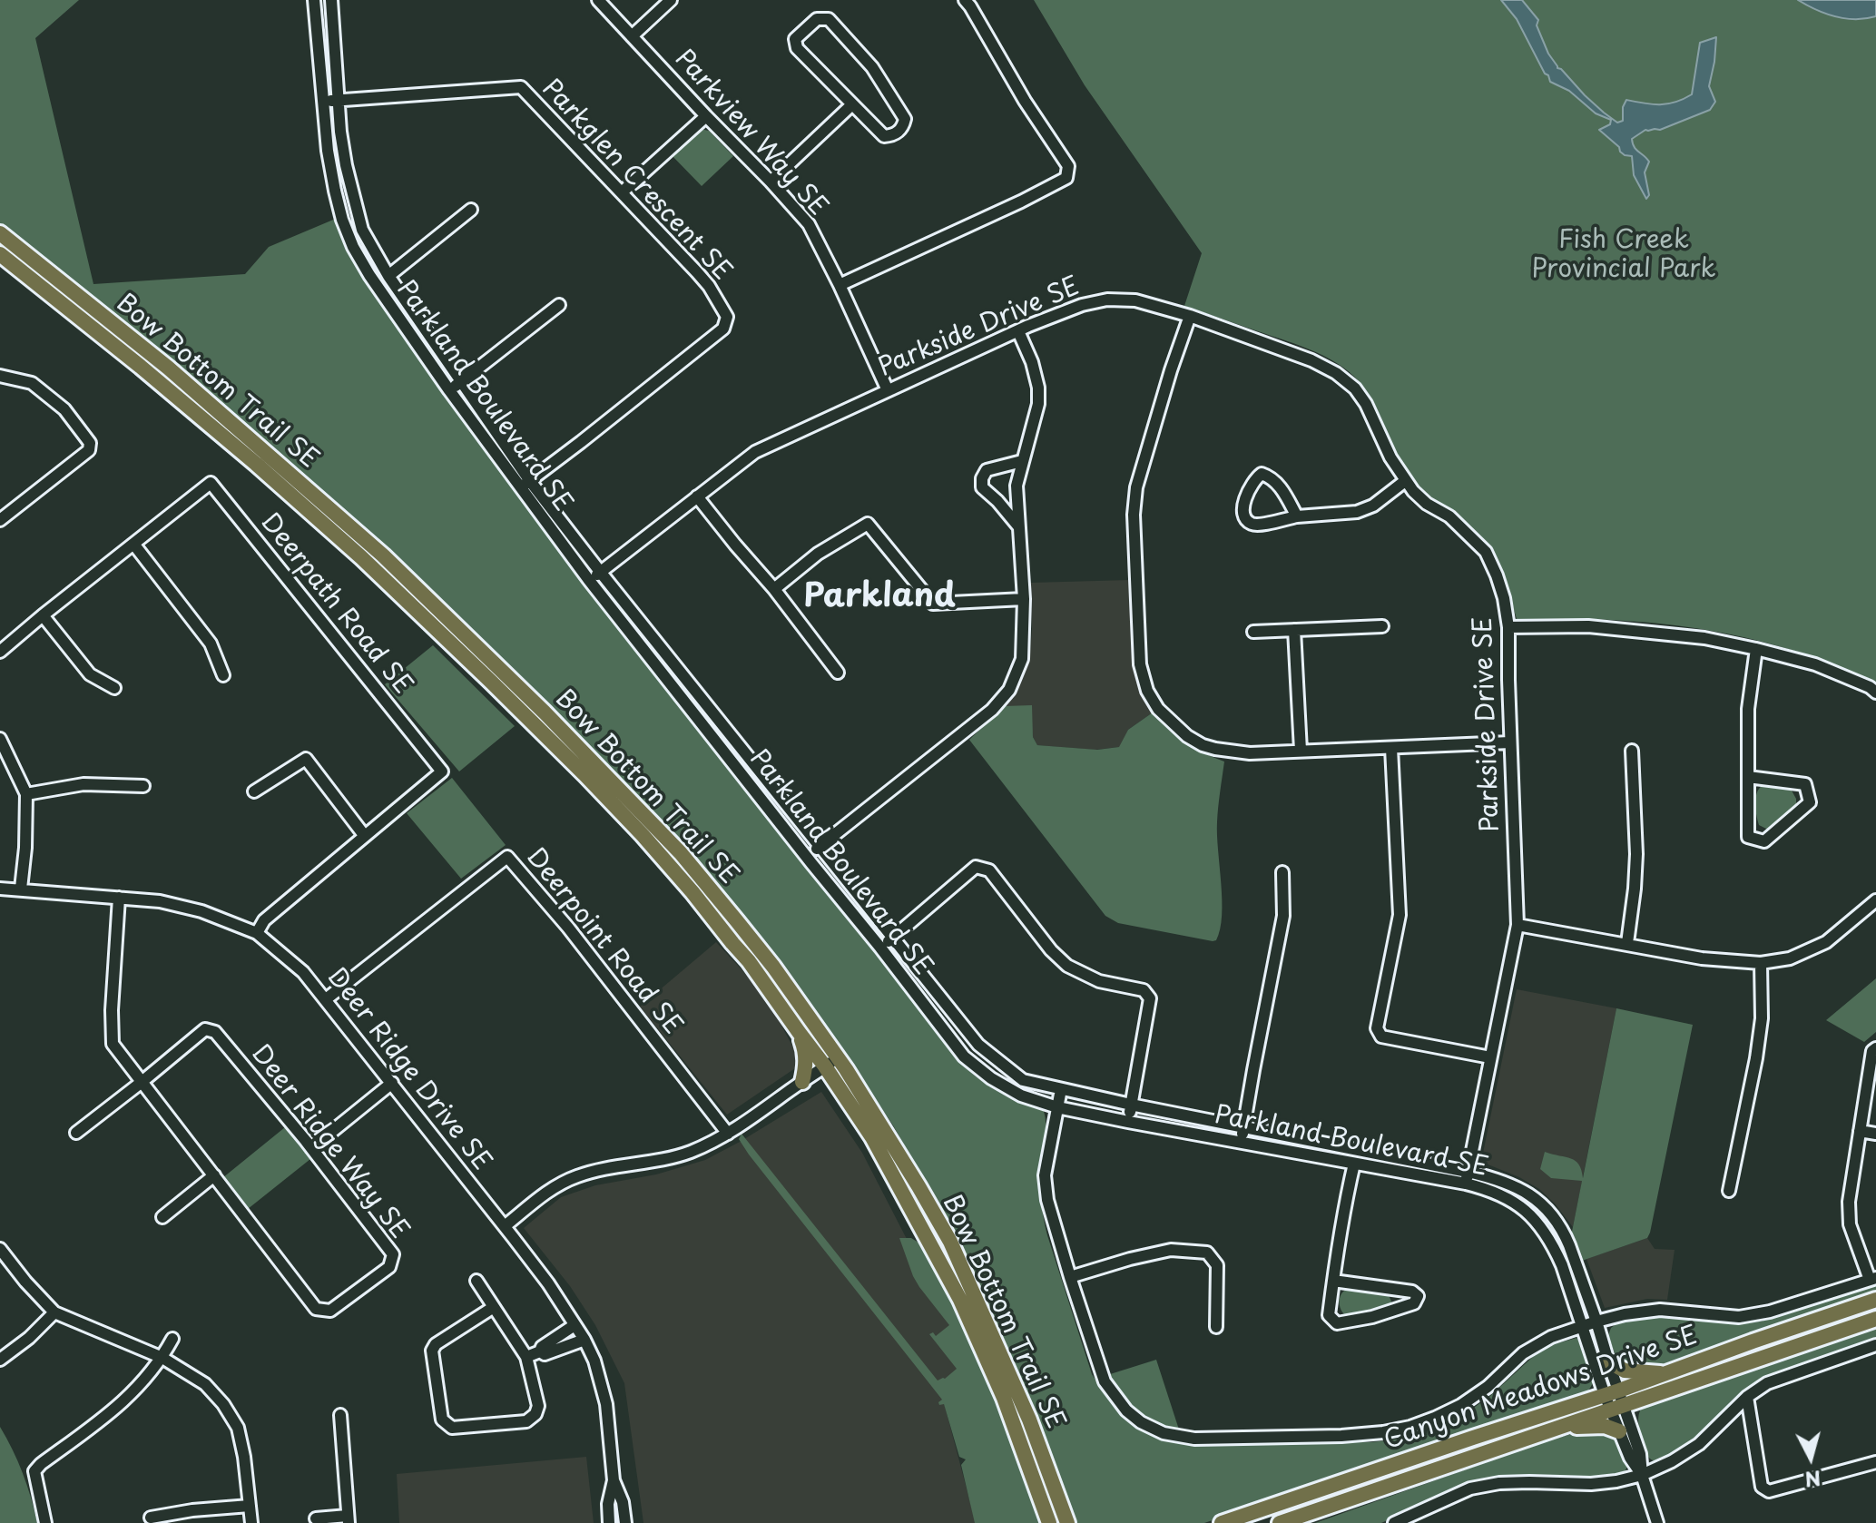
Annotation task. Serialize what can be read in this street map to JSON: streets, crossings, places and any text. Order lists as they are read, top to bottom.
{
  "streets": {
    "main road": ["Bow Bottom Trail SE", "Canyon Meadows Drive SE"],
    "street": [
      "Parkview Way SE",
      "Parkglen Crescent SE",
      "Parkside Drive SE",
      "Parkland Boulevard SE",
      "Deerpath Road SE",
      "Deerpoint Road SE",
      "Deer Ridge Drive SE",
      "Deer Ridge Way SE"
    ]
  },
  "crossings": [
    ["Parkview Way SE", "Parkside Drive SE"],
    ["Parkglen Crescent SE", "Parkland Boulevard SE"],
    ["Parkside Drive SE", "Parkland Boulevard SE"],
    ["Parkland Boulevard SE", "Canyon Meadows Drive SE"],
    ["Deerpath Road SE", "Deer Ridge Drive SE"],
    ["Deerpoint Road SE", "Deer Ridge Drive SE"],
    ["Deer Ridge Drive SE", "Deer Ridge Way SE"]
  ],
  "districts": ["Parkland"],
  "parks": ["Fish Creek Provincial Park"],
  "north": "bottom"
}
